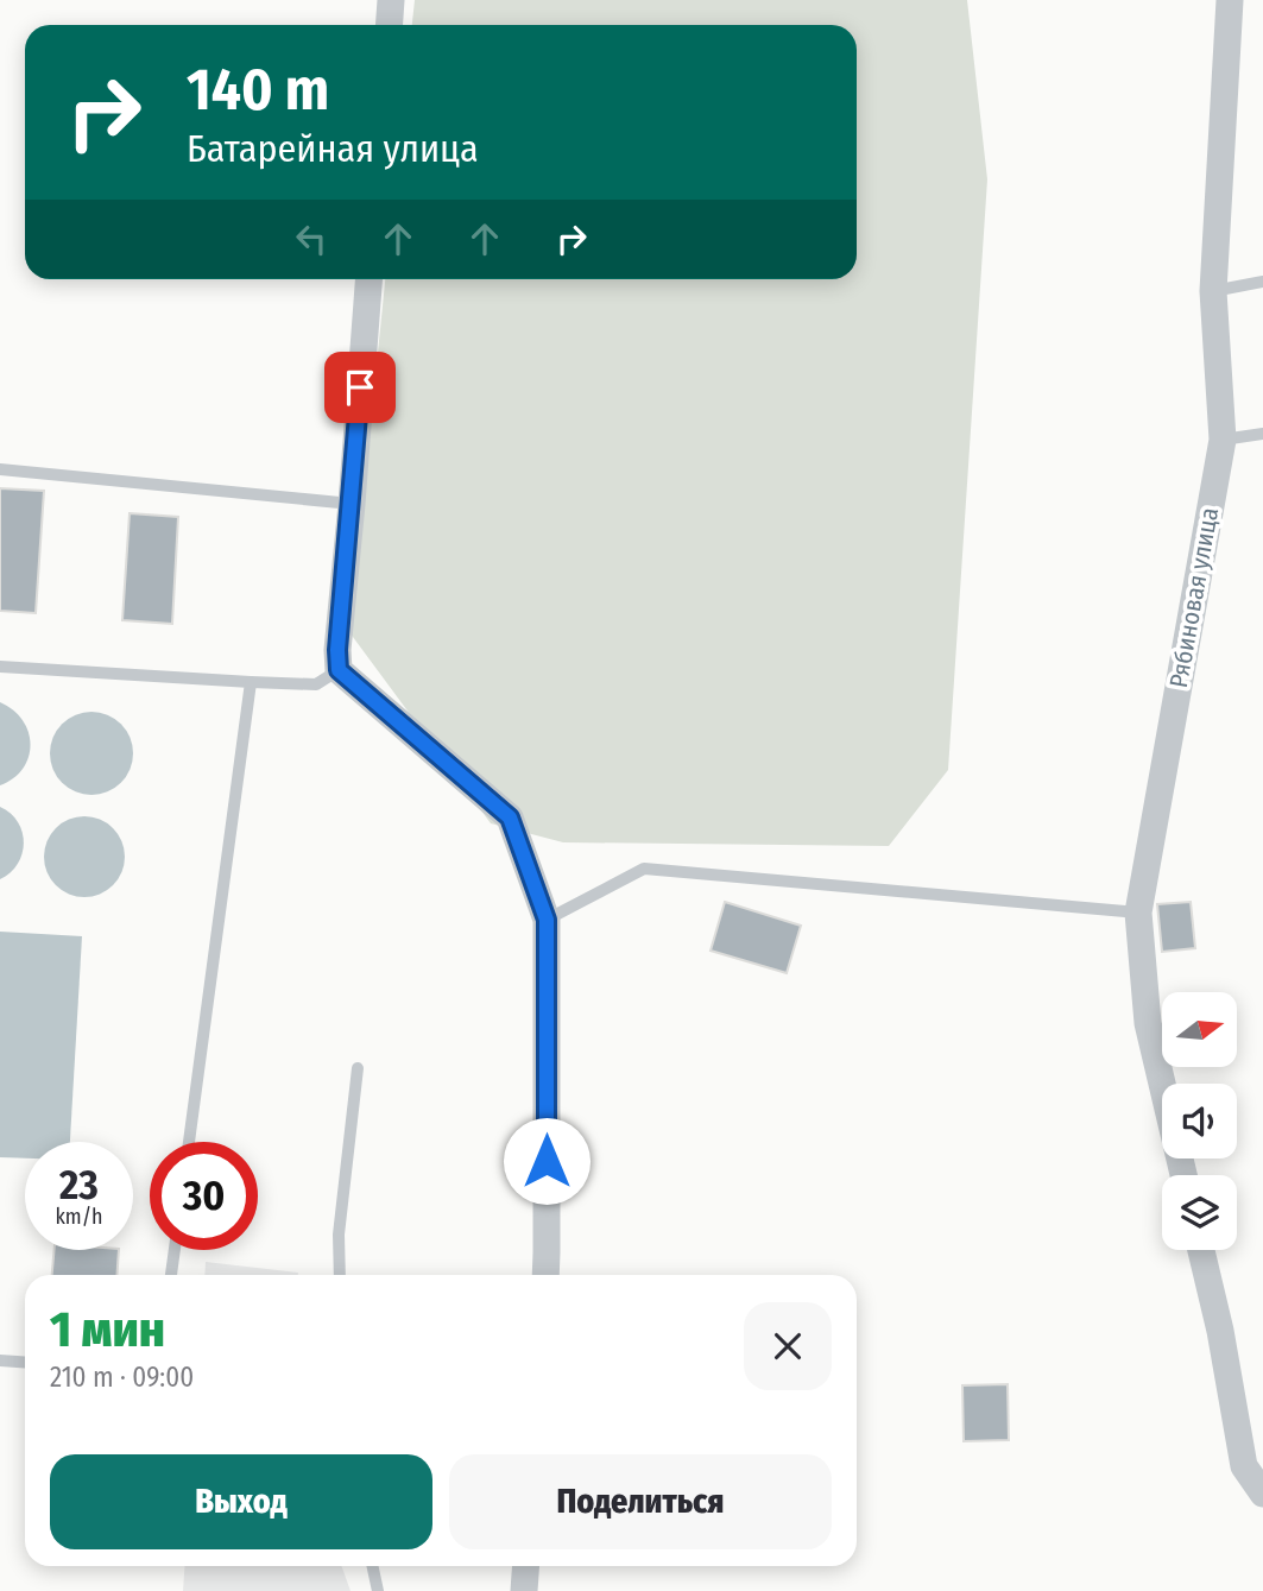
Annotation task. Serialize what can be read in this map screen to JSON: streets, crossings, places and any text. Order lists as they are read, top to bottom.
{
  "streets": {
    "street": ["Рябиновая улица"]
  },
  "north": "right",
  "page": {
    "turn": ["140 m", "Батарейная улица"],
    "speed": "23 km/h",
    "limit": "30",
    "heading": ["1 мин", "210 m · 09:00"],
    "buttons": ["Выход", "Поделиться"]
  }
}
